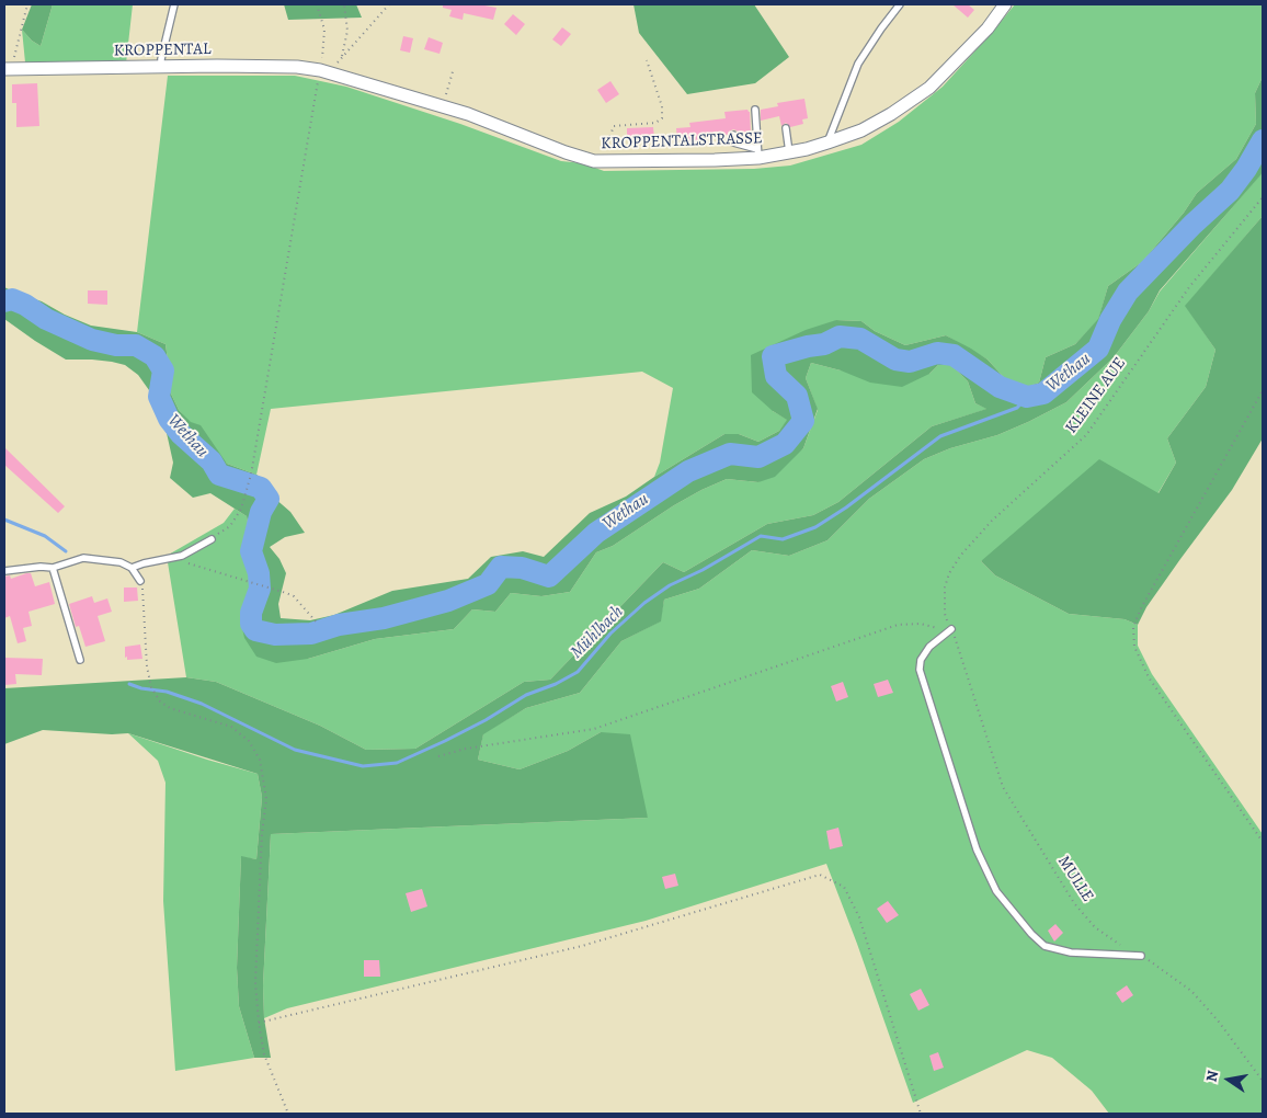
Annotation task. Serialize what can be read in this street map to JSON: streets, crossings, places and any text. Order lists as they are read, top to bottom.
{
  "streets": {
    "street": ["KROPPENTAL", "KROPPENTALSTRASSE"],
    "path": ["KLEINE AUE", "MULLE"]
  },
  "crossings": [
    ["KROPPENTAL", "KROPPENTALSTRASSE"],
    ["KLEINE AUE", "MULLE"]
  ],
  "water": ["Wethau", "Mühlbach"],
  "north": "left"
}
